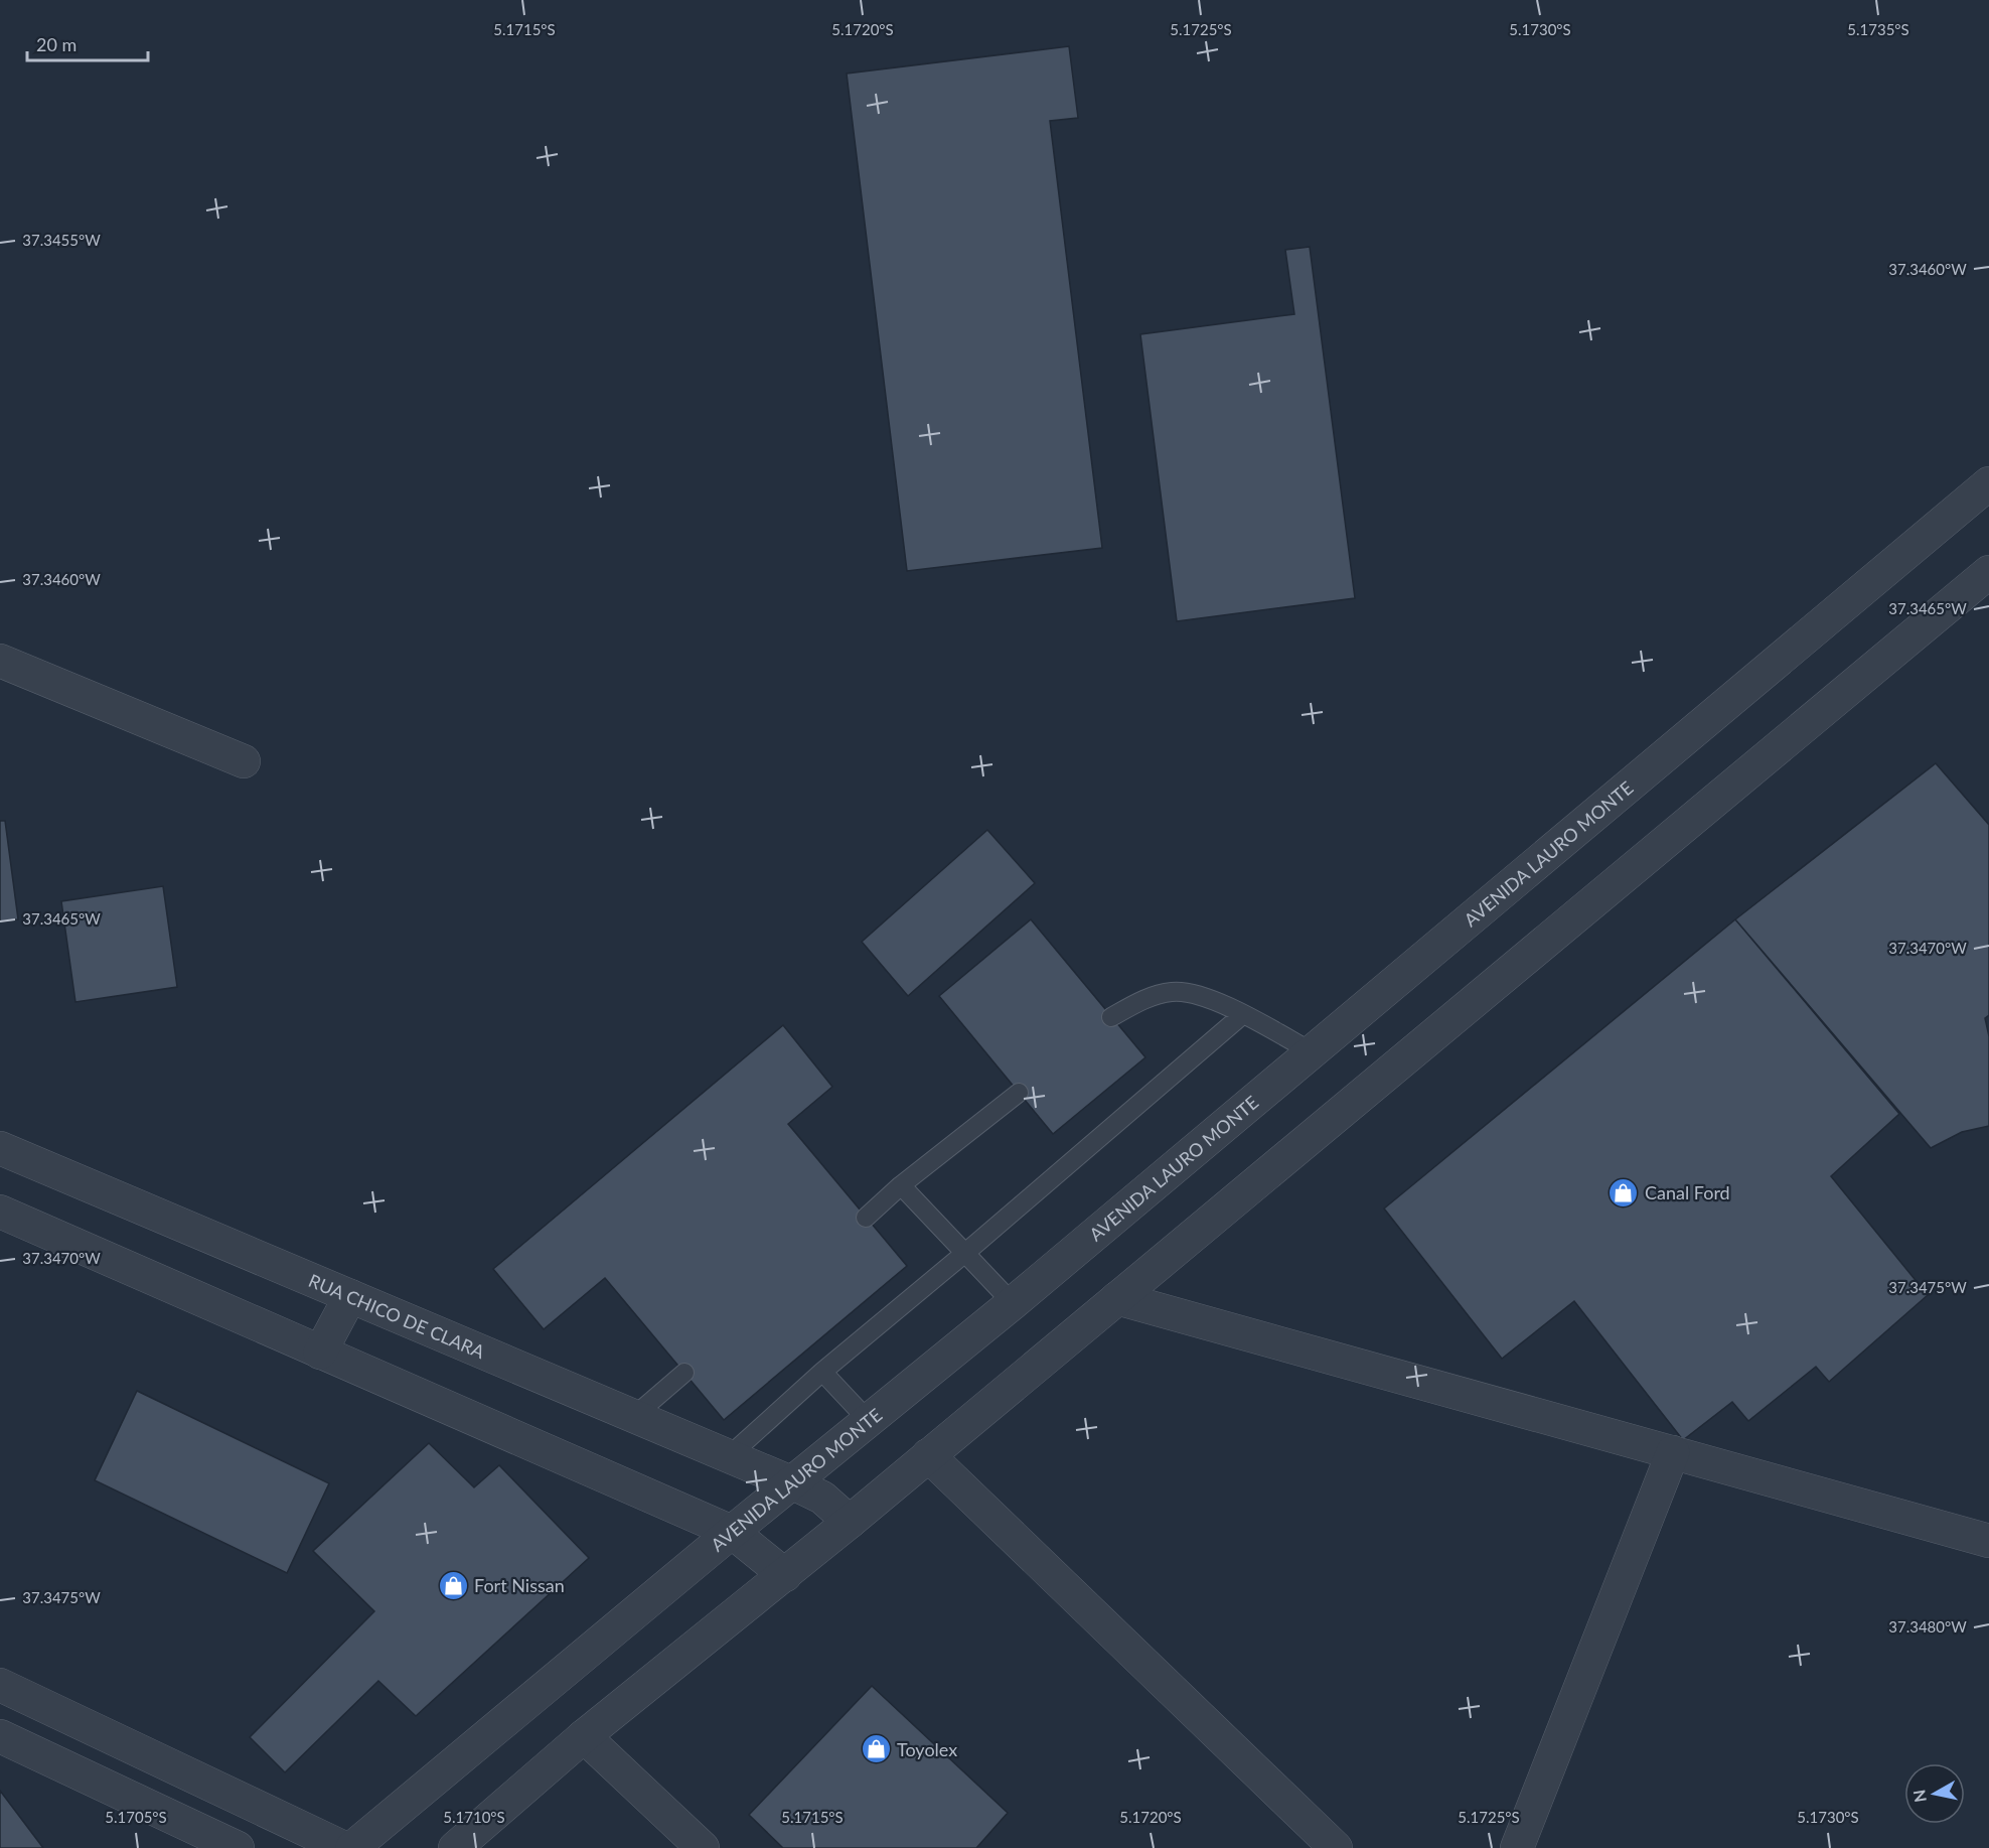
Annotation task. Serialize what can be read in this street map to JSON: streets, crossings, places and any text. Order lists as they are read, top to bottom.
{
  "streets": {
    "street": ["AVENIDA LAURO MONTE", "RUA CHICO DE CLARA"]
  },
  "crossings": [
    ["AVENIDA LAURO MONTE", "RUA CHICO DE CLARA"]
  ],
  "places": {
    "shop": ["Canal Ford", "Fort Nissan", "Toyolex"]
  },
  "scale_bar": "20 m",
  "north": "left",
  "coordinates": [
    "5.1715°S",
    "5.1720°S",
    "5.1725°S",
    "5.1730°S",
    "5.1735°S",
    "37.3455°W",
    "37.3460°W",
    "37.3465°W",
    "37.3470°W",
    "37.3475°W",
    "37.3480°W",
    "5.1705°S",
    "5.1710°S"
  ]
}
